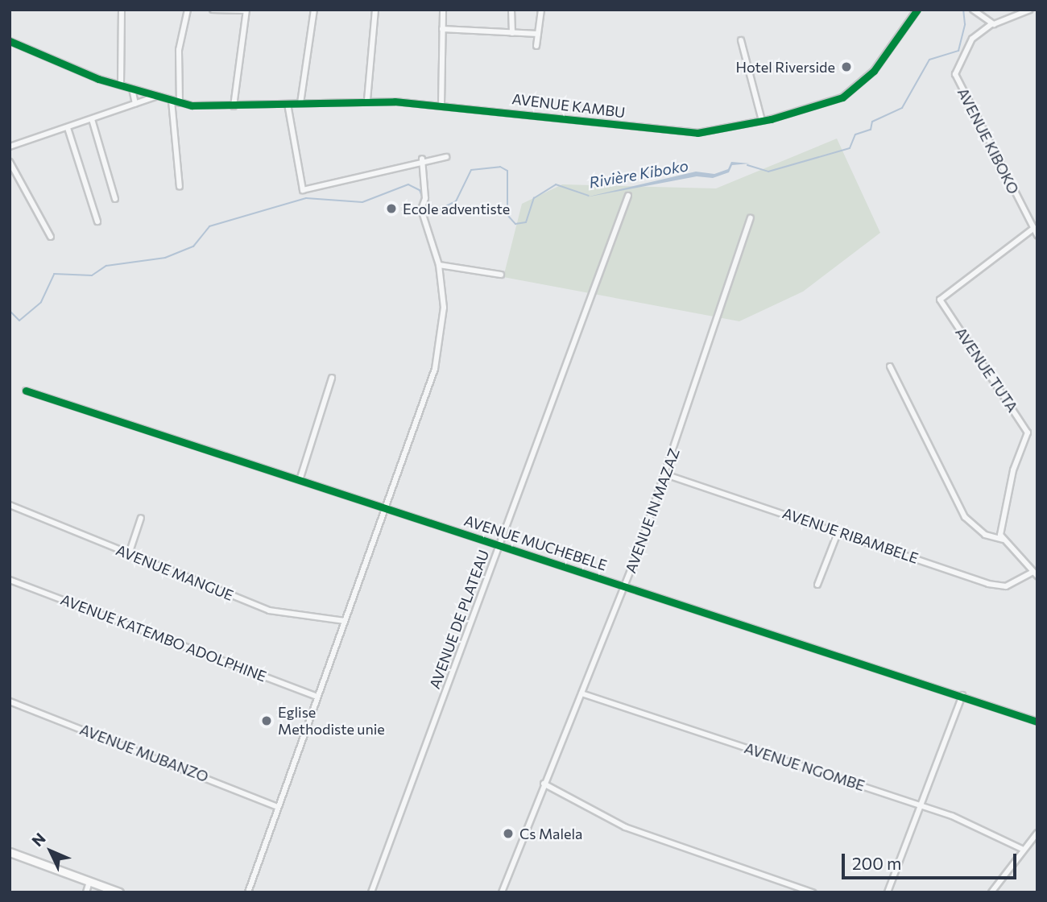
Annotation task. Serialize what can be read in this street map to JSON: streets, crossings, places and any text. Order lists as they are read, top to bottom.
{
  "streets": {
    "street": [
      "AVENUE KAMBU",
      "AVENUE KIBOKO",
      "AVENUE TUTA",
      "AVENUE IN MAZAZ",
      "AVENUE RIBAMBELE",
      "AVENUE MUCHEBELE",
      "AVENUE MANGUE",
      "AVENUE DE PLATEAU",
      "AVENUE KATEMBO ADOLPHINE",
      "AVENUE MUBANZO",
      "AVENUE NGOMBE"
    ]
  },
  "crossings": [
    ["AVENUE KIBOKO", "AVENUE TUTA"],
    ["AVENUE IN MAZAZ", "AVENUE RIBAMBELE"],
    ["AVENUE IN MAZAZ", "AVENUE MUCHEBELE"],
    ["AVENUE IN MAZAZ", "AVENUE NGOMBE"],
    ["AVENUE MUCHEBELE", "AVENUE DE PLATEAU"]
  ],
  "water": ["Rivière Kiboko"],
  "places": [
    "Hotel Riverside",
    "Ecole adventiste",
    "Eglise Methodiste unie",
    "Cs Malela"
  ],
  "scale_bar": "200 m",
  "north": "top left"
}
